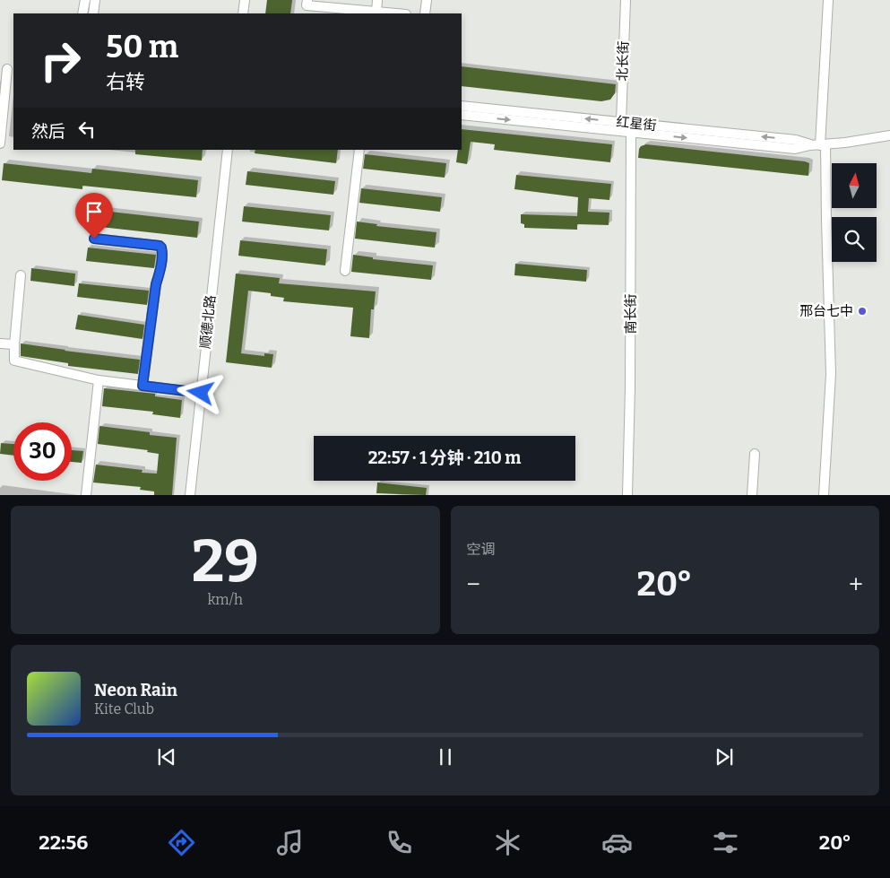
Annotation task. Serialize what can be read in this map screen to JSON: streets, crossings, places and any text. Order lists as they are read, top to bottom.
{
  "streets": {
    "street": [
      "北长街",
      "红星街",
      "南长街",
      "顺德北路"
    ]
  },
  "crossings": [
    ["北长街", "红星街"],
    ["红星街", "南长街"]
  ],
  "places": ["邢台七中"],
  "north": "top",
  "page": {
    "turn": ["50 m", "右转"],
    "then": "然后",
    "limit": "30",
    "trip": "22:57 · 1 分钟 · 210 m",
    "tile": [
      ["29", "km/h"],
      "空调"
    ],
    "heat": ["−", "20°", "+"],
    "song": ["Neon Rain", "Kite Club"],
    "tabs": ["22:56", "20°"]
  }
}
